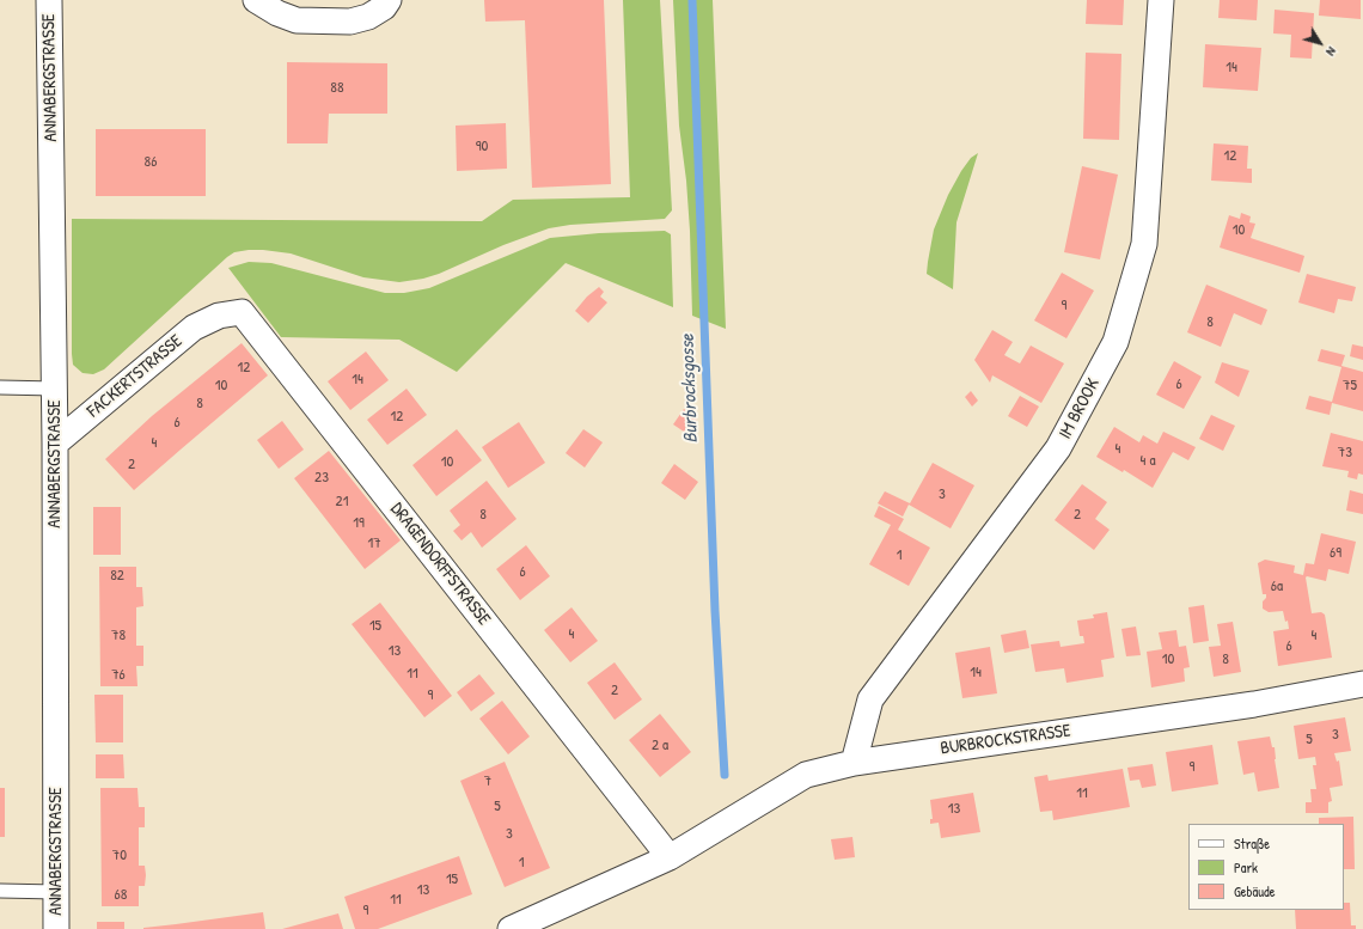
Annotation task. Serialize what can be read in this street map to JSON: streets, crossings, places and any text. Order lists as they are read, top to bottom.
{
  "streets": {
    "street": [
      "ANNABERGSTRASSE",
      "FACKERTSTRASSE",
      "IM BROOK",
      "DRAGENDORFFSTRASSE",
      "BURBROCKSTRASSE"
    ]
  },
  "crossings": [
    ["ANNABERGSTRASSE", "FACKERTSTRASSE"],
    ["FACKERTSTRASSE", "DRAGENDORFFSTRASSE"],
    ["IM BROOK", "BURBROCKSTRASSE"],
    ["DRAGENDORFFSTRASSE", "BURBROCKSTRASSE"]
  ],
  "water": ["Burbrocksgosse"],
  "house_numbers": [
    "14",
    "88",
    "90",
    "12",
    "86",
    "10",
    "9",
    "8",
    "12",
    "14",
    "6",
    "10",
    "75",
    "8",
    "12",
    "6",
    "4",
    "4",
    "73",
    "4 a",
    "10",
    "2",
    "23",
    "3",
    "21",
    "8",
    "2",
    "19",
    "17",
    "69",
    "1",
    "6",
    "82",
    "6a",
    "15",
    "4",
    "78",
    "4",
    "6",
    "13",
    "10",
    "8",
    "14",
    "11",
    "76",
    "2",
    "9",
    "3",
    "5",
    "2 a",
    "9",
    "7",
    "11",
    "5",
    "13",
    "3",
    "70",
    "1",
    "15",
    "13",
    "68",
    "11",
    "9"
  ],
  "legend": ["Straße", "Park", "Gebäude"],
  "north": "bottom right"
}
